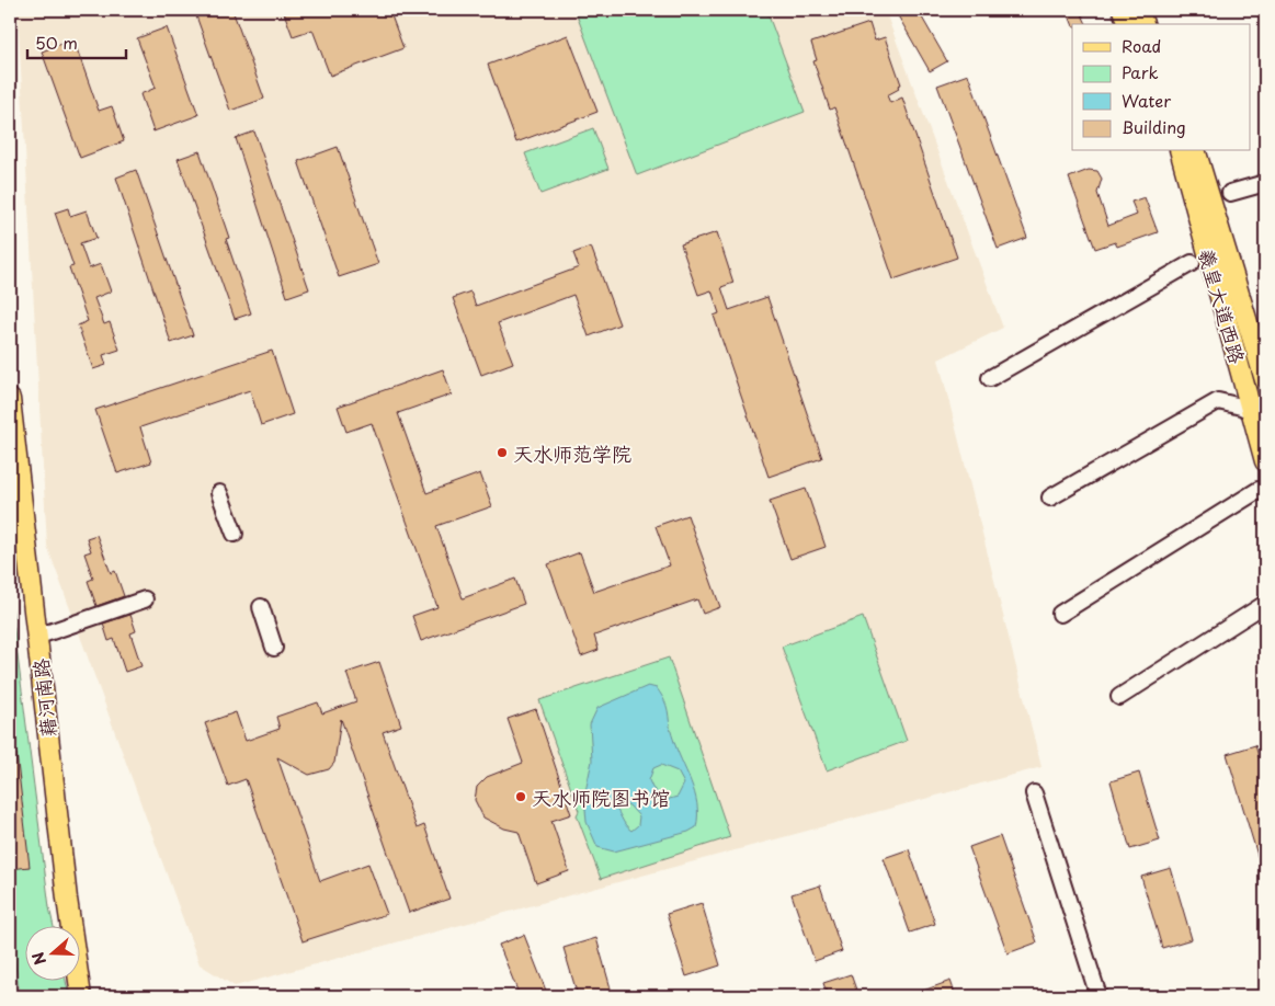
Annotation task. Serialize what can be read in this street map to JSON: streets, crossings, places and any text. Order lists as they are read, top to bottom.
{
  "streets": {
    "main road": ["羲皇大道西路", "藉河南路"]
  },
  "places": ["天水师范学院", "天水师院图书馆"],
  "legend": [
    "Road",
    "Park",
    "Water",
    "Building"
  ],
  "scale_bar": "50 m",
  "north": "left"
}
